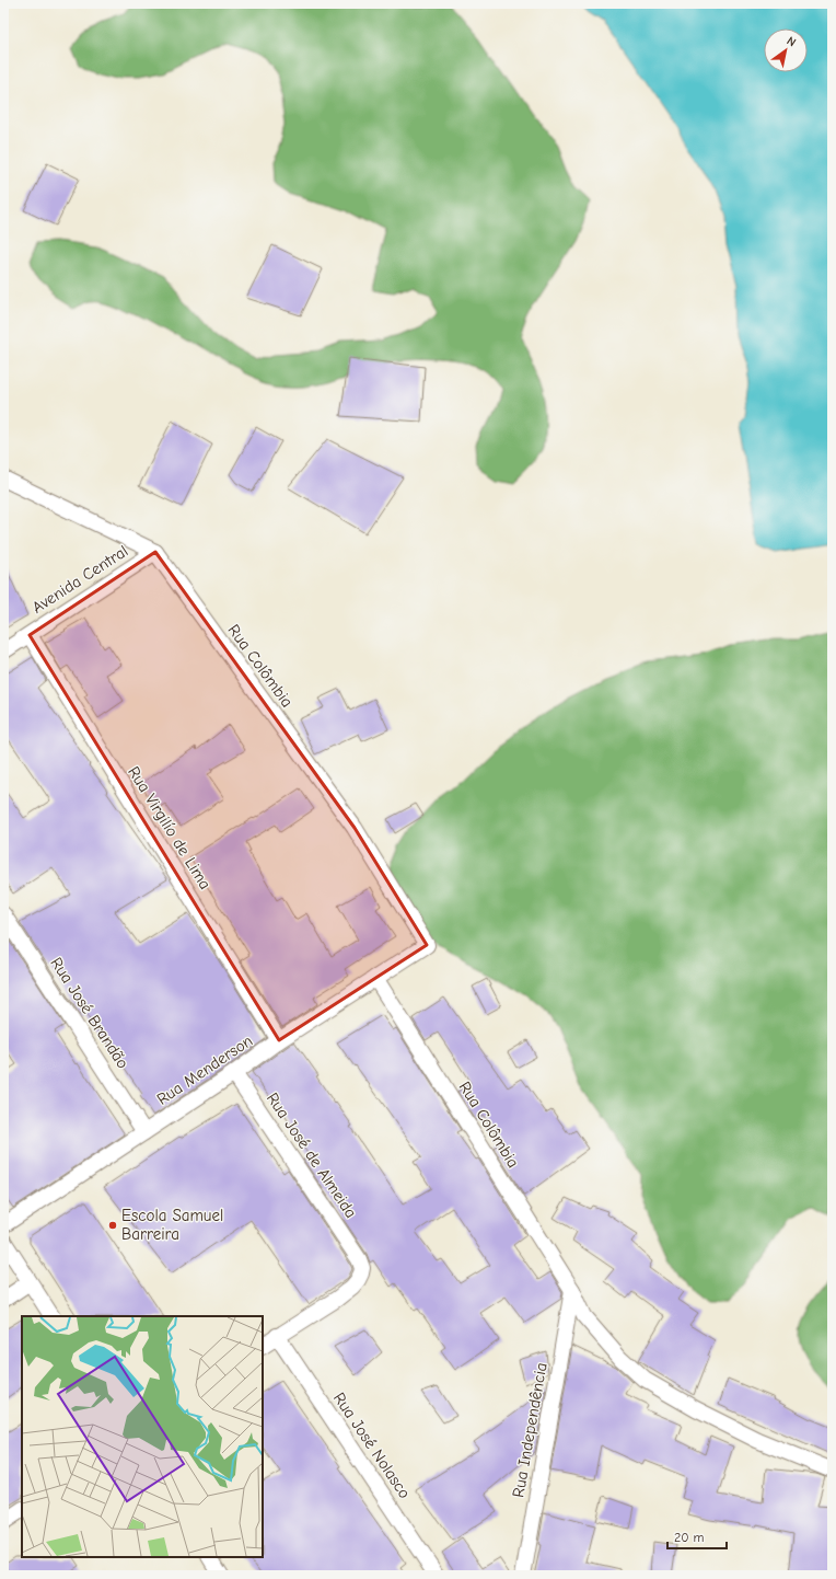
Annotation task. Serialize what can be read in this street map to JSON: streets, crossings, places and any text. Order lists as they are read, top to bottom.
{
  "streets": {
    "street": [
      "Avenida Central",
      "Rua Colômbia",
      "Rua Virgilío de Lima",
      "Rua José Brandão",
      "Rua Menderson",
      "Rua José de Almeida",
      "Rua Independência",
      "Rua José Nolasco"
    ]
  },
  "crossings": [
    ["Avenida Central", "Rua Colômbia"],
    ["Avenida Central", "Rua Virgilío de Lima"],
    ["Rua Colômbia", "Rua Menderson"],
    ["Rua Colômbia", "Rua Independência"],
    ["Rua Virgilío de Lima", "Rua Menderson"],
    ["Rua José Brandão", "Rua Menderson"],
    ["Rua Menderson", "Rua José de Almeida"],
    ["Rua José de Almeida", "Rua José Nolasco"]
  ],
  "places": ["Escola Samuel Barreira"],
  "scale_bar": "20 m",
  "north": "top right"
}
